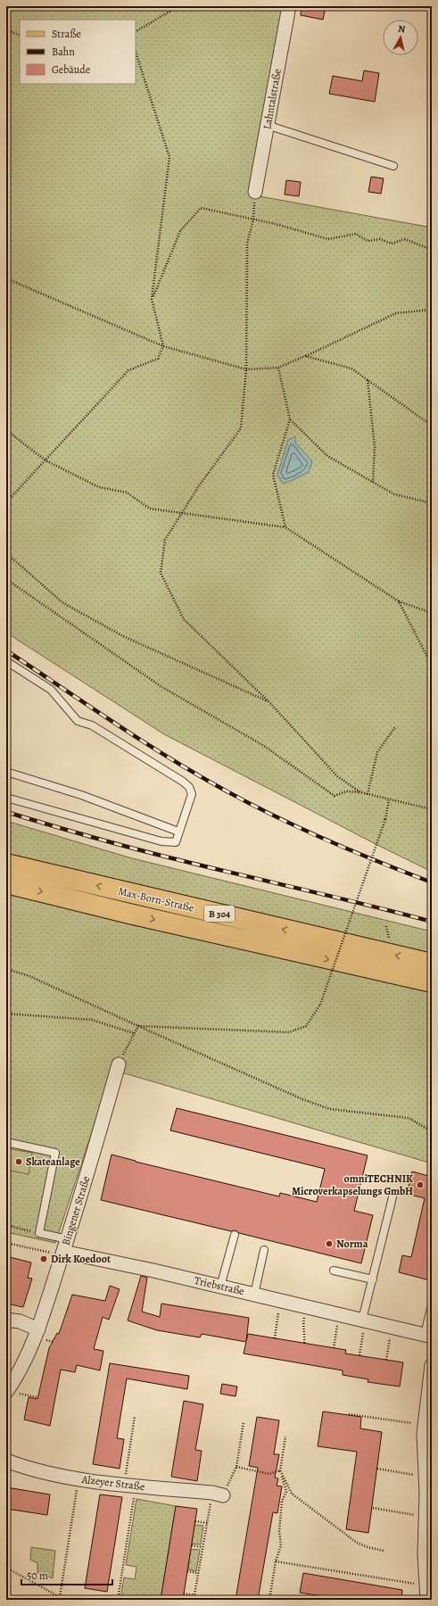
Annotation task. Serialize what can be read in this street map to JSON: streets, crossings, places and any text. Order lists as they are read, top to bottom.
{
  "streets": {
    "main road": ["Max-Born-Straße", "B 304"],
    "street": [
      "Lahntalstraße",
      "Bingener Straße",
      "Triebstraße",
      "Alzeyer Straße"
    ]
  },
  "crossings": [
    ["Bingener Straße", "Triebstraße"]
  ],
  "places": [
    "Skateanlage",
    "omniTECHNIK Microverkapselungs GmbH",
    "Norma",
    "Dirk Koedoot"
  ],
  "legend": ["Straße", "Bahn", "Gebäude"],
  "scale_bar": "50 m",
  "north": "top"
}
